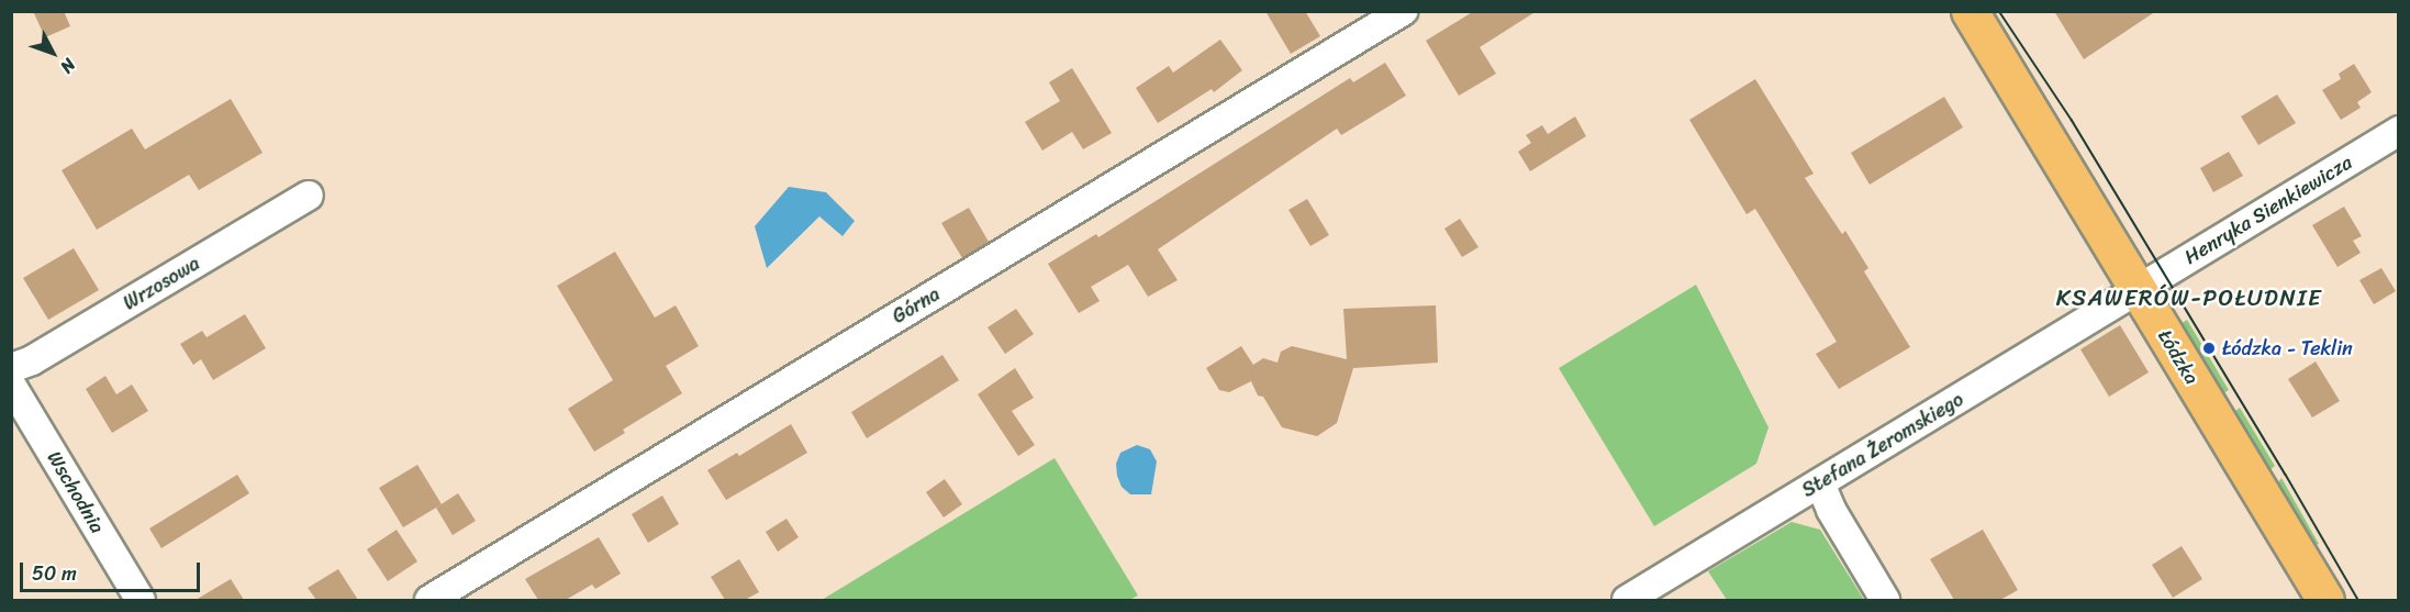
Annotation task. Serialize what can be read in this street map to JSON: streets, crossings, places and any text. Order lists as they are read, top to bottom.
{
  "streets": {
    "main road": ["Łódzka"],
    "street": [
      "Henryka Sienkiewicza",
      "Wrzosowa",
      "Górna",
      "Stefana Żeromskiego",
      "Wschodnia"
    ]
  },
  "crossings": [
    ["Henryka Sienkiewicza", "Łódzka"],
    ["Henryka Sienkiewicza", "Stefana Żeromskiego"],
    ["Łódzka", "Stefana Żeromskiego"]
  ],
  "districts": ["KSAWERÓW-POŁUDNIE"],
  "places": ["Łódzka - Teklin"],
  "scale_bar": "50 m",
  "north": "bottom right"
}
